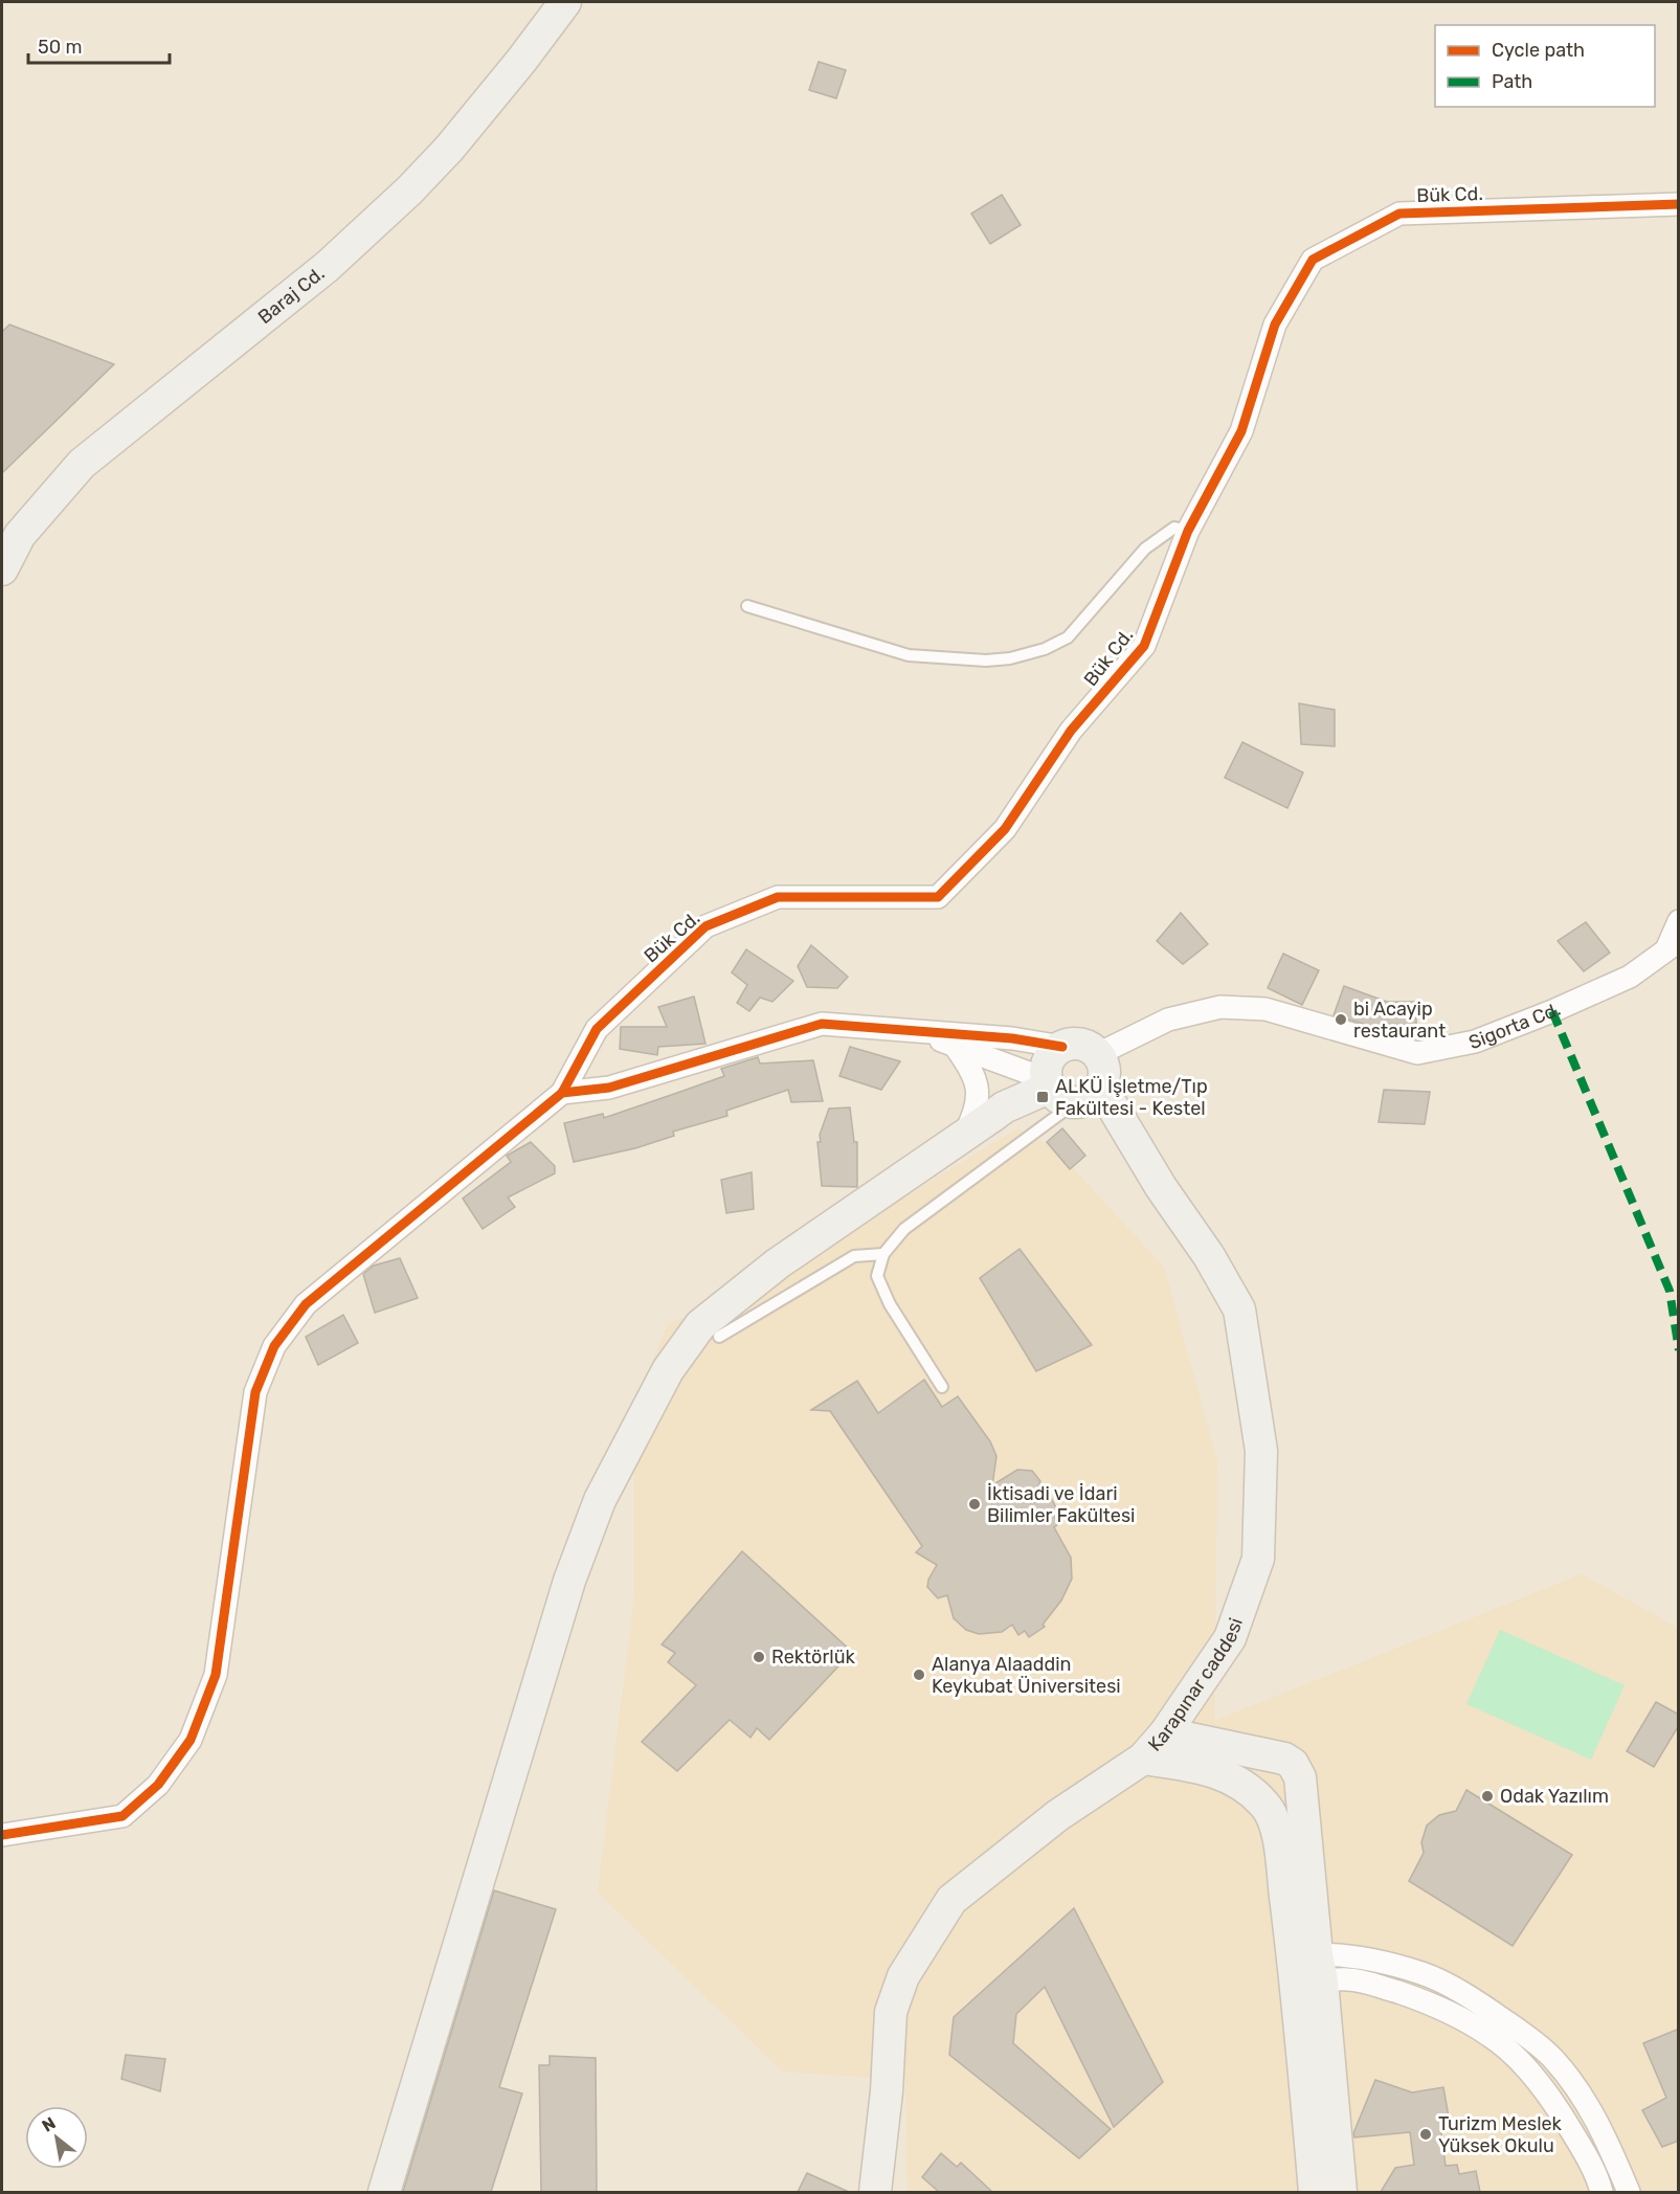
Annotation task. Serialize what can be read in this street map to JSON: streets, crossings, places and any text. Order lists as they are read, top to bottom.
{
  "streets": {
    "street": [
      "Bük Cd.",
      "Baraj Cd.",
      "Sigorta Cd.",
      "Karapınar caddesi"
    ]
  },
  "places": {
    "other": [
      "bi Acayip restaurant",
      "İktisadi ve İdari Bilimler Fakültesi",
      "Rektörlük",
      "Alanya Alaaddin Keykubat Üniversitesi",
      "Odak Yazılım",
      "Turizm Meslek Yüksek Okulu"
    ],
    "transit": ["ALKÜ İşletme/Tıp Fakültesi - Kestel"]
  },
  "legend": ["Cycle path", "Path"],
  "scale_bar": "50 m",
  "north": "top left"
}
